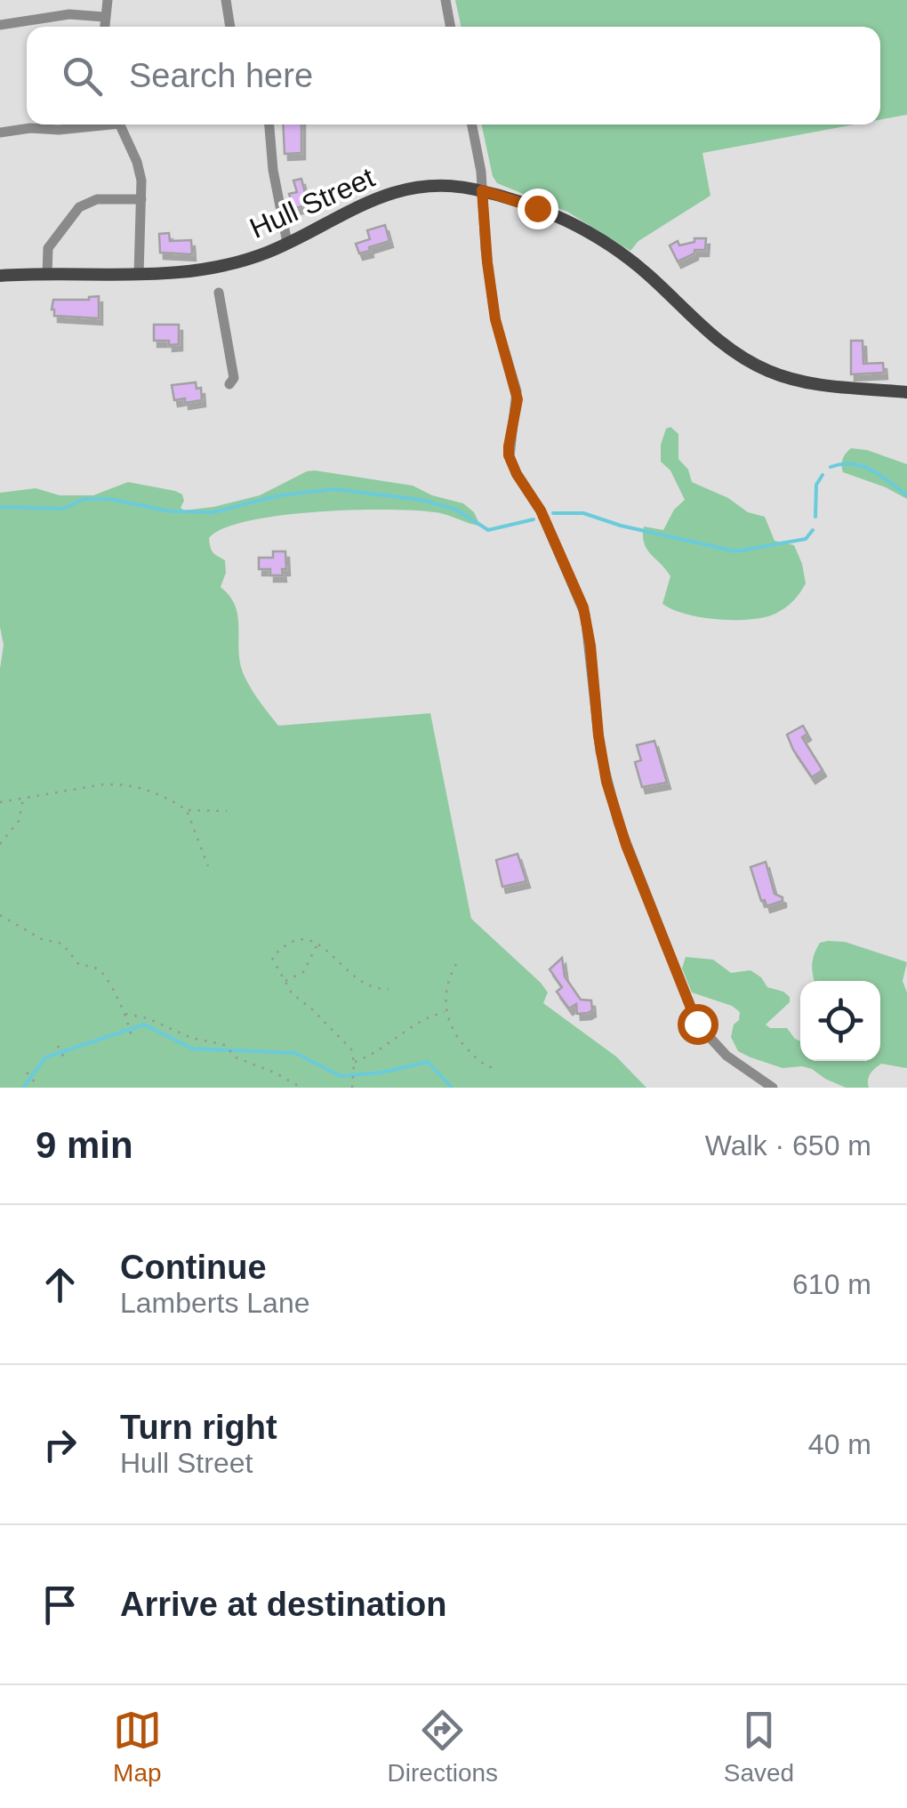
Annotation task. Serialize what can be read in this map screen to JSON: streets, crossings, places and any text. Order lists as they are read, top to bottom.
{
  "streets": {
    "main road": ["Hull Street"]
  },
  "page": {
    "search": "Search here",
    "heading": ["9 min", "Walk · 650 m"],
    "list": [
      ["Continue", "Lamberts Lane", "610 m"],
      ["Turn right", "Hull Street", "40 m"],
      "Arrive at destination"
    ],
    "nav": ["Map", "Directions", "Saved"]
  }
}
